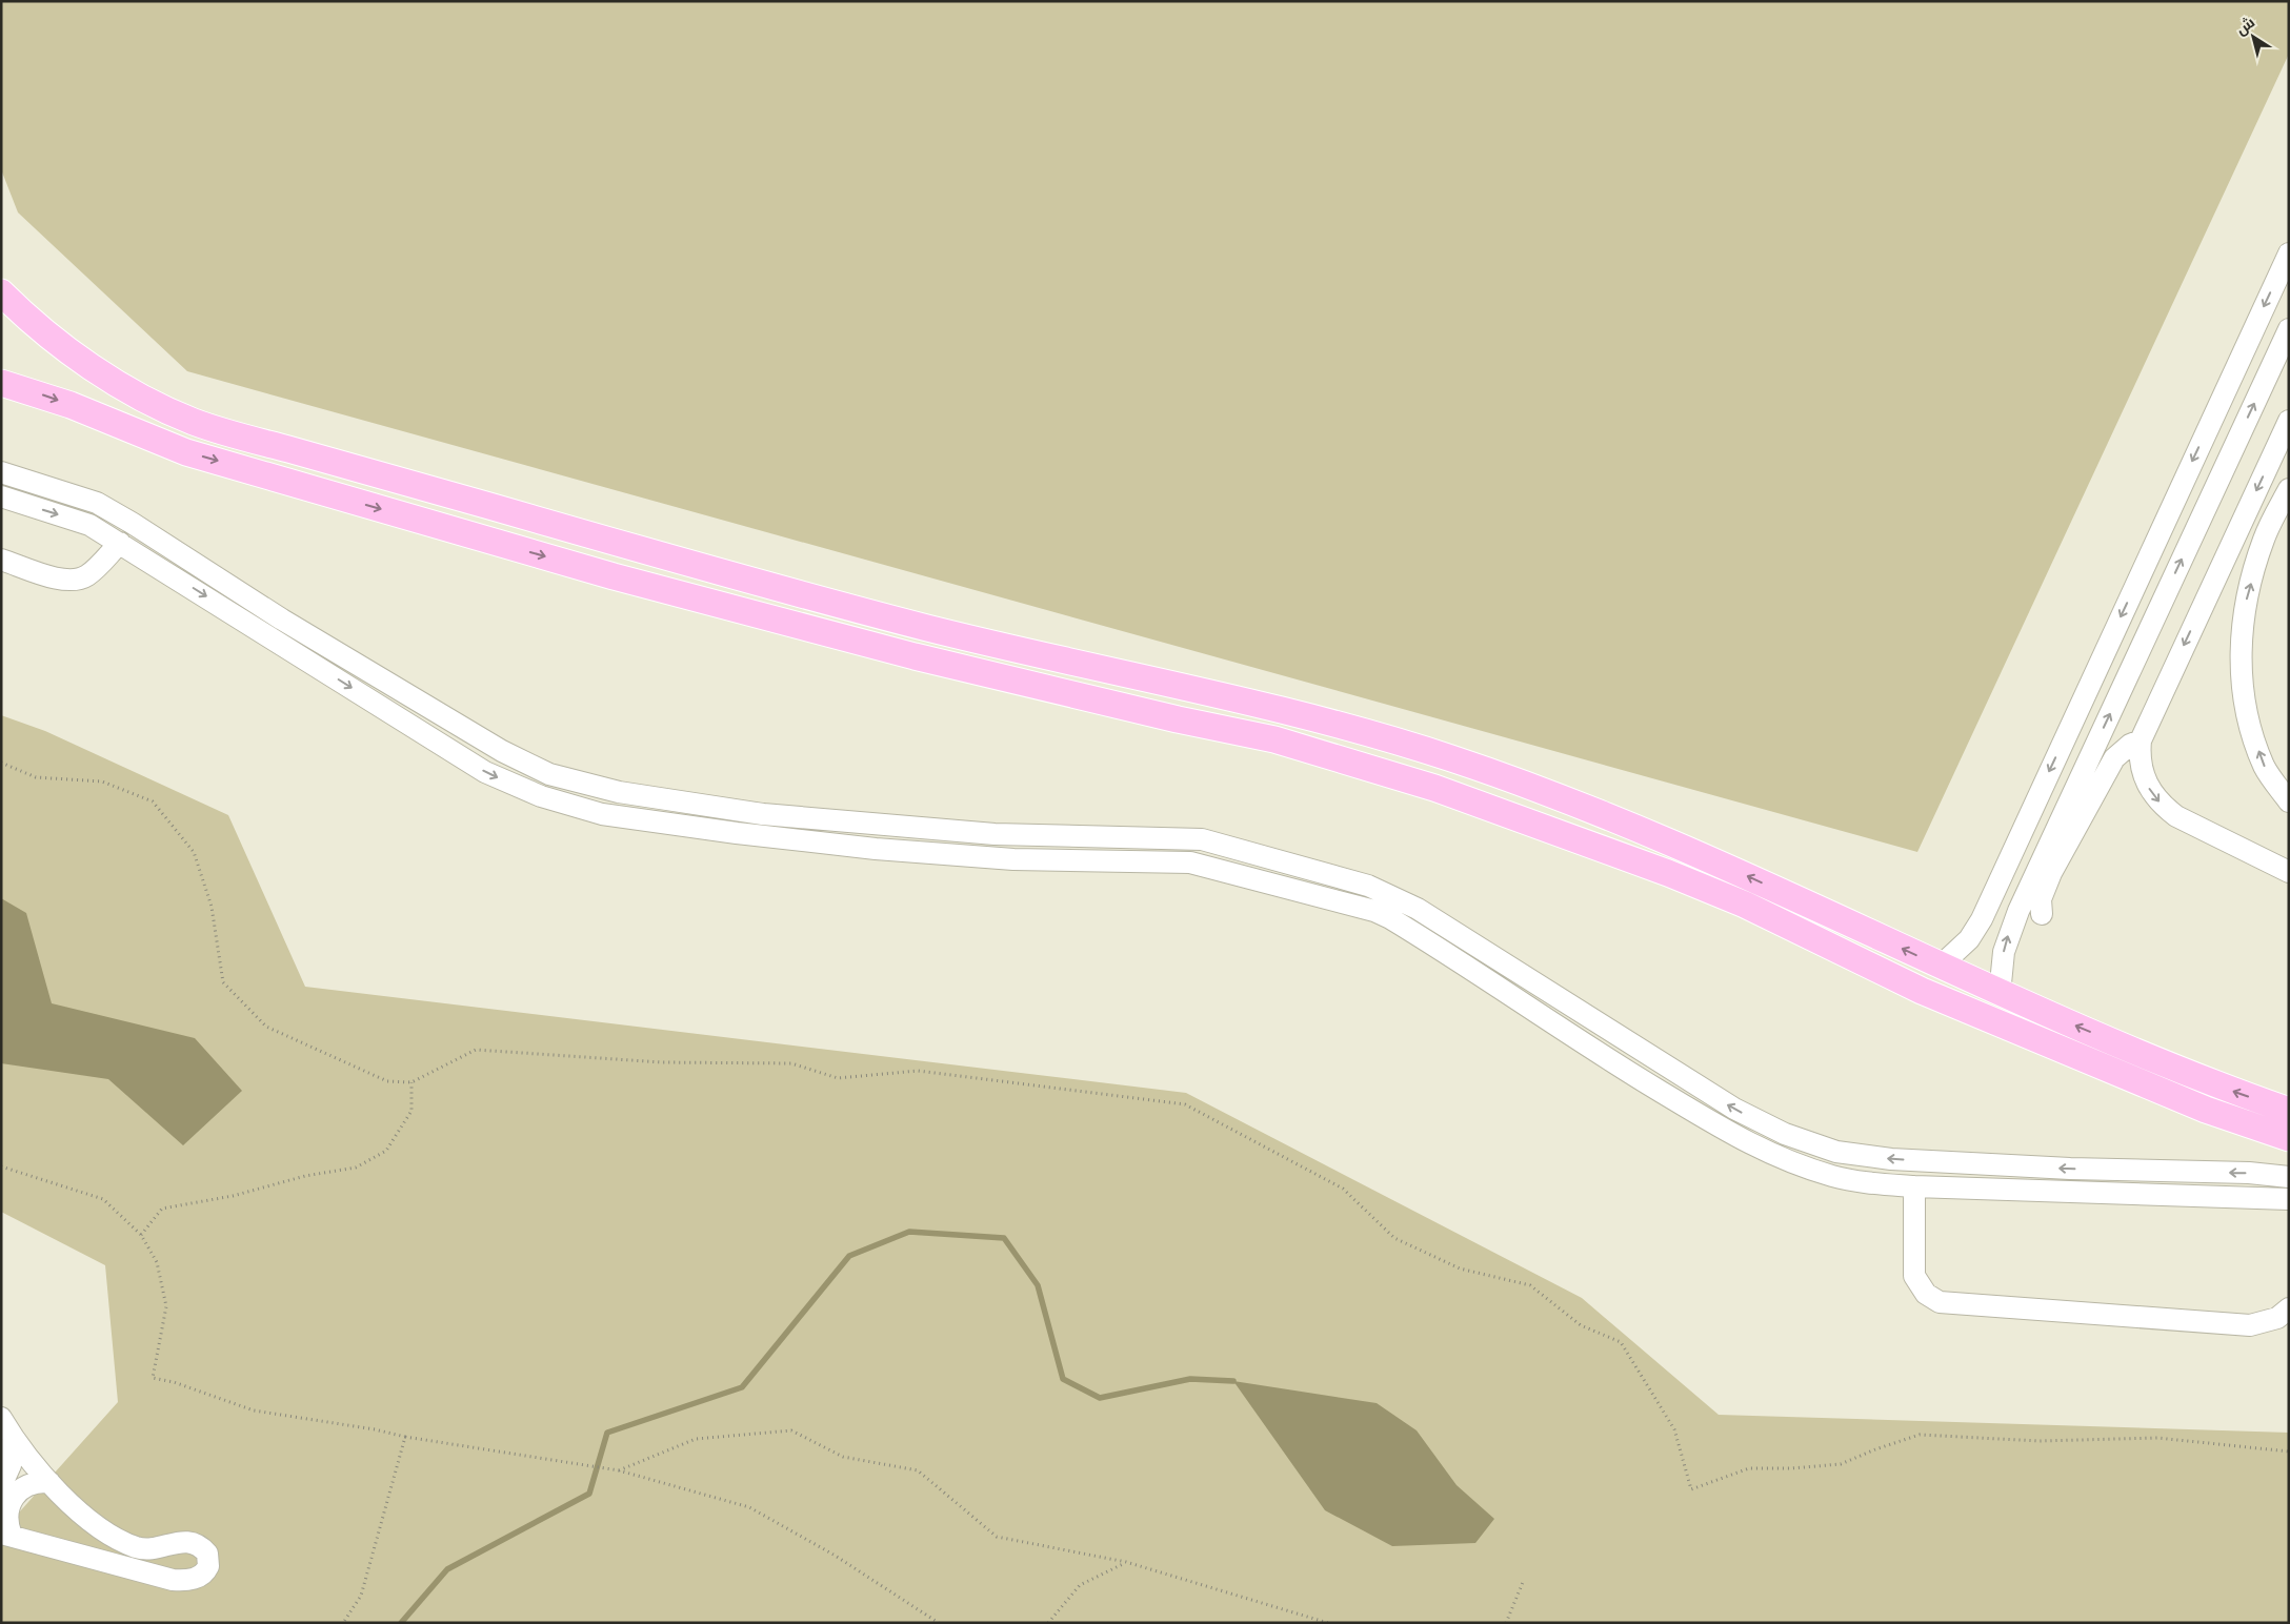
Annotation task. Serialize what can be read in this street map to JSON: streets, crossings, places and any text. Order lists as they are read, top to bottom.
{
  "north": "top left"
}
